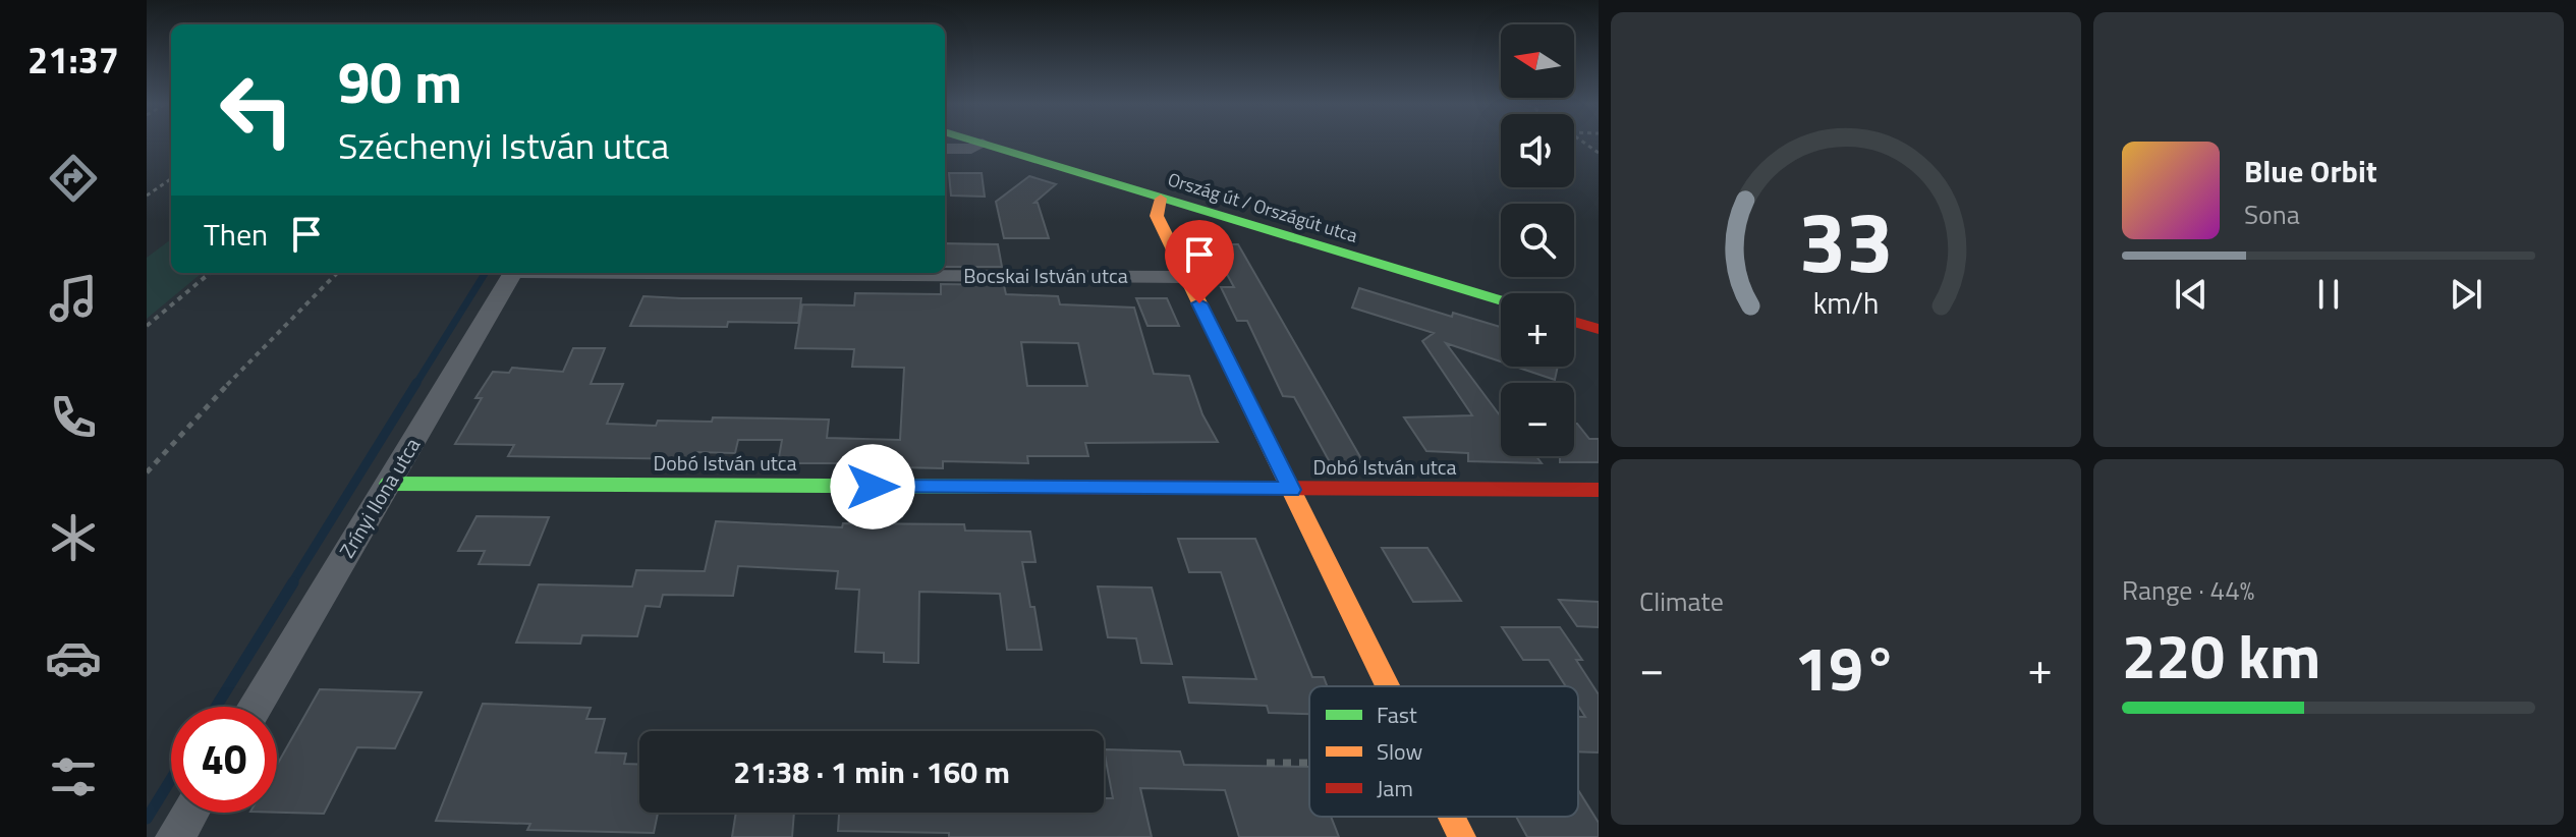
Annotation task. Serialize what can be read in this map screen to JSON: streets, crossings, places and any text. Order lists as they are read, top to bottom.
{
  "streets": {
    "street": [
      "Ország út / Országút utca",
      "Bocskai István utca",
      "Dobó István utca",
      "Zrínyi Ilona utca"
    ]
  },
  "crossings": [
    ["Dobó István utca", "Zrínyi Ilona utca"]
  ],
  "legend": ["Fast", "Slow", "Jam"],
  "north": "left",
  "page": {
    "tabs": "21:37",
    "map_buttons": ["+", "−"],
    "turn": ["90 m", "Széchenyi István utca"],
    "song": ["Blue Orbit", "Sona"],
    "then": "Then",
    "tile": [
      "Climate",
      ["Range · 44%", "220 km"]
    ],
    "heat": ["−", "19°", "+"],
    "limit": "40",
    "trip": "21:38 · 1 min · 160 m",
    "gauge": ["33", "km/h"]
  }
}
